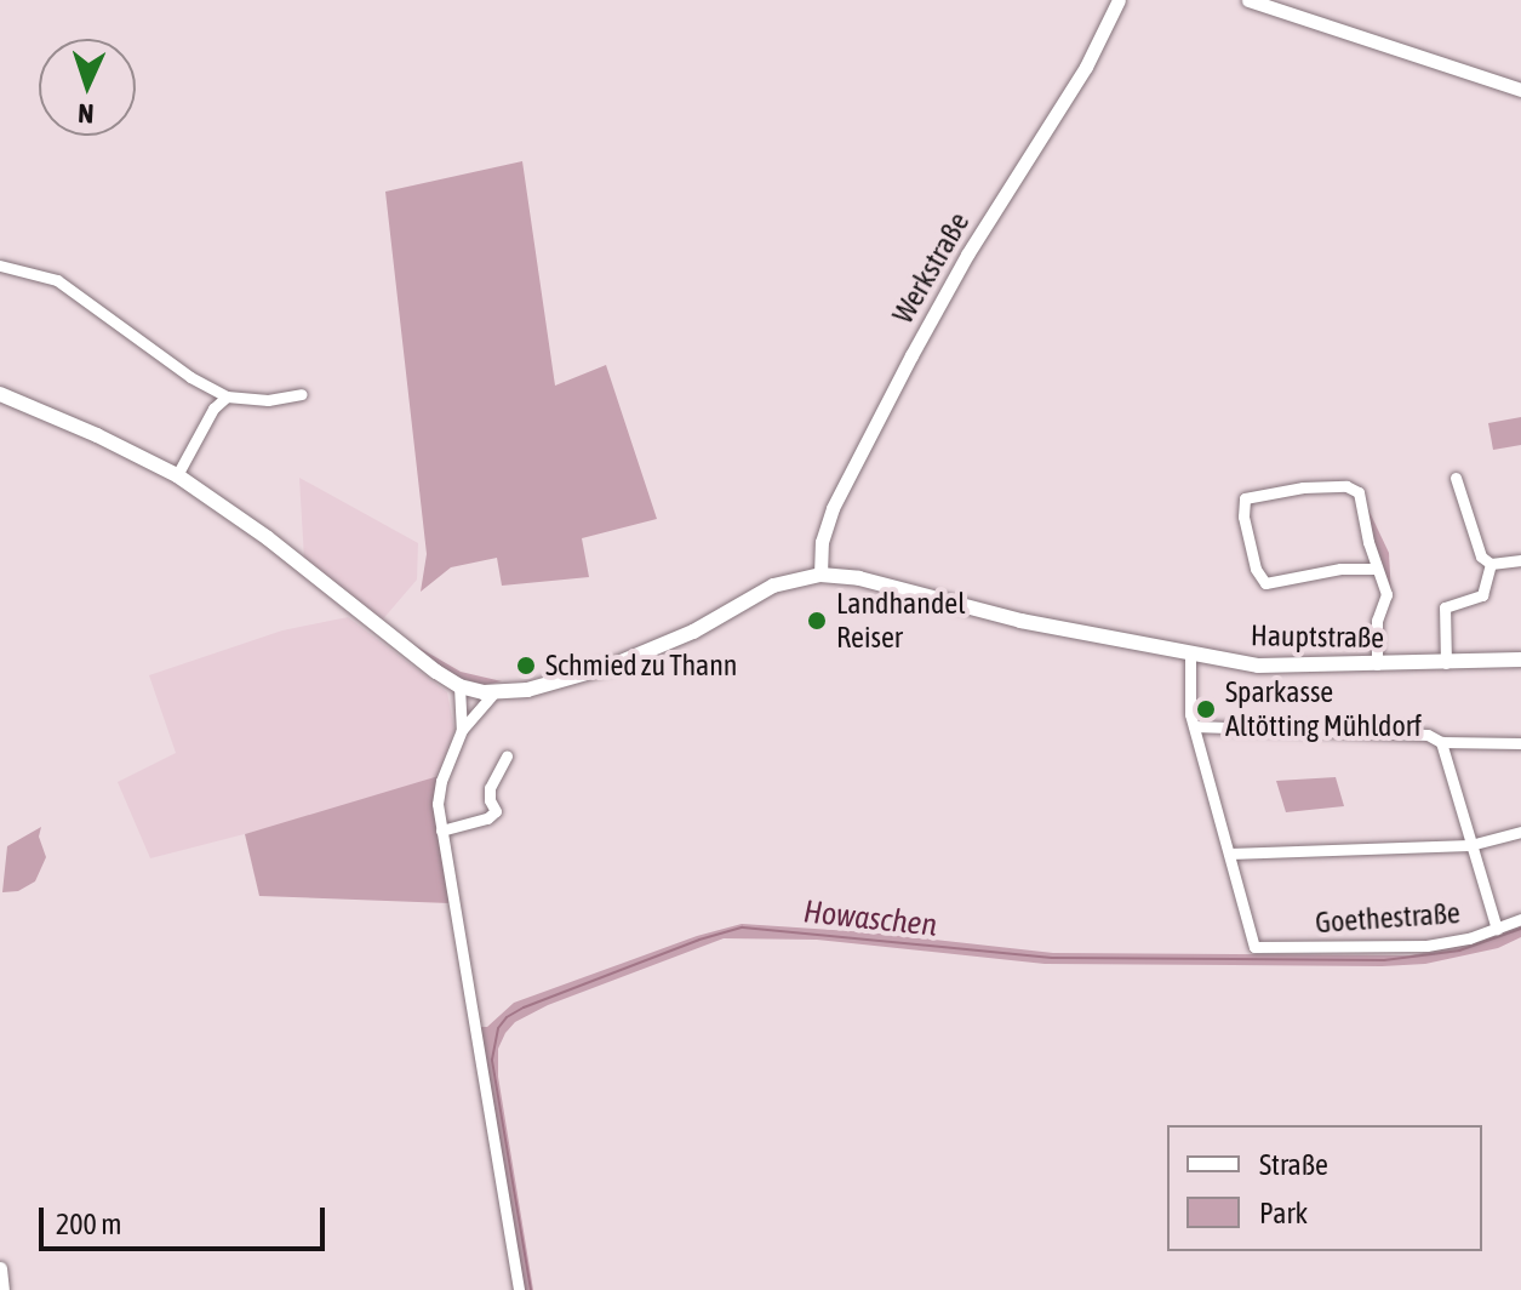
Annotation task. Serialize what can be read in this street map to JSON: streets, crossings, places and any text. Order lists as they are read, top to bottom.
{
  "streets": {
    "main road": ["Hauptstraße"],
    "street": ["Werkstraße", "Goethestraße"]
  },
  "crossings": [
    ["Werkstraße", "Hauptstraße"]
  ],
  "water": ["Howaschen"],
  "places": ["Landhandel Reiser", "Schmied zu Thann", "Sparkasse Altötting Mühldorf"],
  "legend": ["Straße", "Park"],
  "scale_bar": "200 m",
  "north": "bottom"
}
